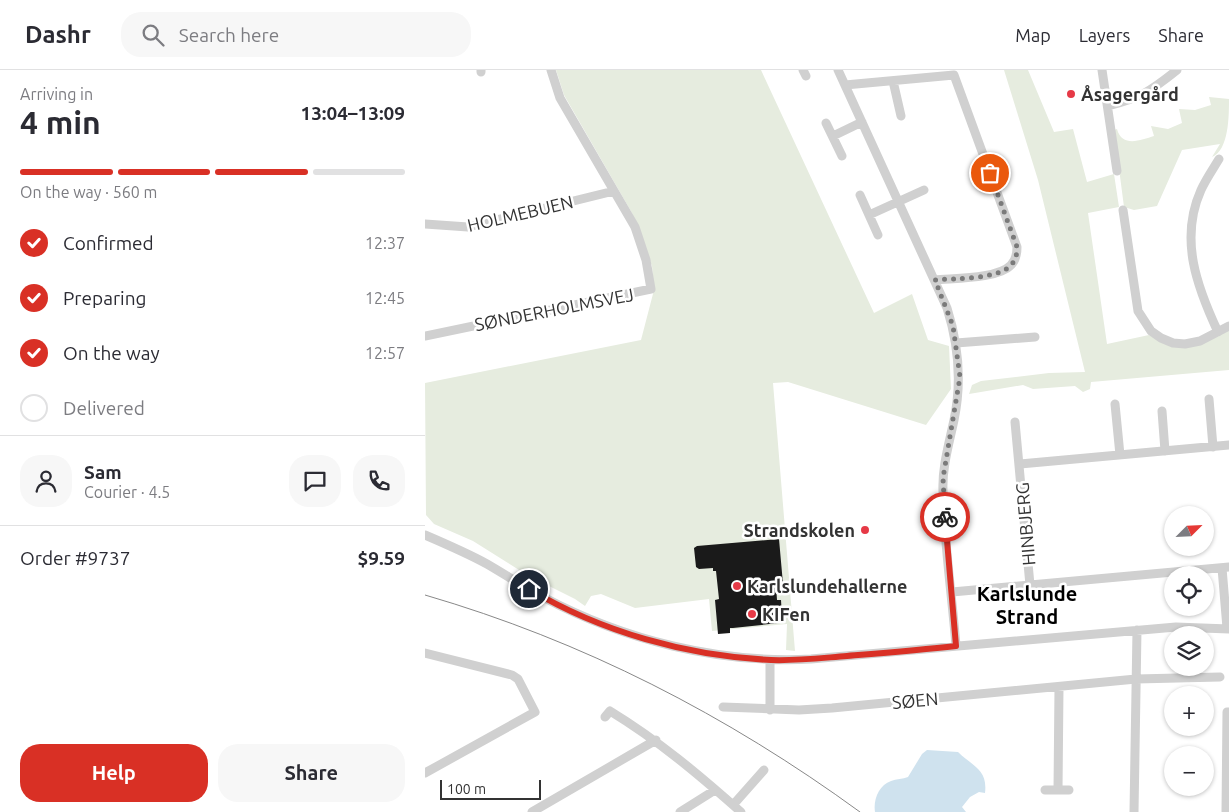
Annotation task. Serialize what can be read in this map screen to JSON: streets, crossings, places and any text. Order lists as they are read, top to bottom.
{
  "streets": {
    "street": [
      "HOLMEBUEN",
      "SØNDERHOLMSVEJ",
      "HINBJERG",
      "SØEN"
    ]
  },
  "crossings": [
    ["HOLMEBUEN", "SØNDERHOLMSVEJ"]
  ],
  "districts": ["Karlslunde Strand"],
  "places": [
    "Åsagergård",
    "Strandskolen",
    "Karlslundehallerne",
    "KIFen"
  ],
  "scale_bar": "100 m",
  "north": "top right",
  "page": {
    "header": "Dashr",
    "search": "Search here",
    "nav": ["Map", "Layers", "Share"],
    "heading": ["4 min", "Arriving in", "13:04–13:09"],
    "panel": [
      "Sam",
      "Courier · 4.5",
      "Order #9737",
      "$9.59"
    ],
    "bar": "On the way · 560 m",
    "list": [
      ["Confirmed", "12:37"],
      ["Preparing", "12:45"],
      ["On the way", "12:57"],
      "Delivered"
    ],
    "map_buttons": ["+", "−"],
    "buttons": ["Help", "Share"],
    "scale": "100 m"
  }
}
